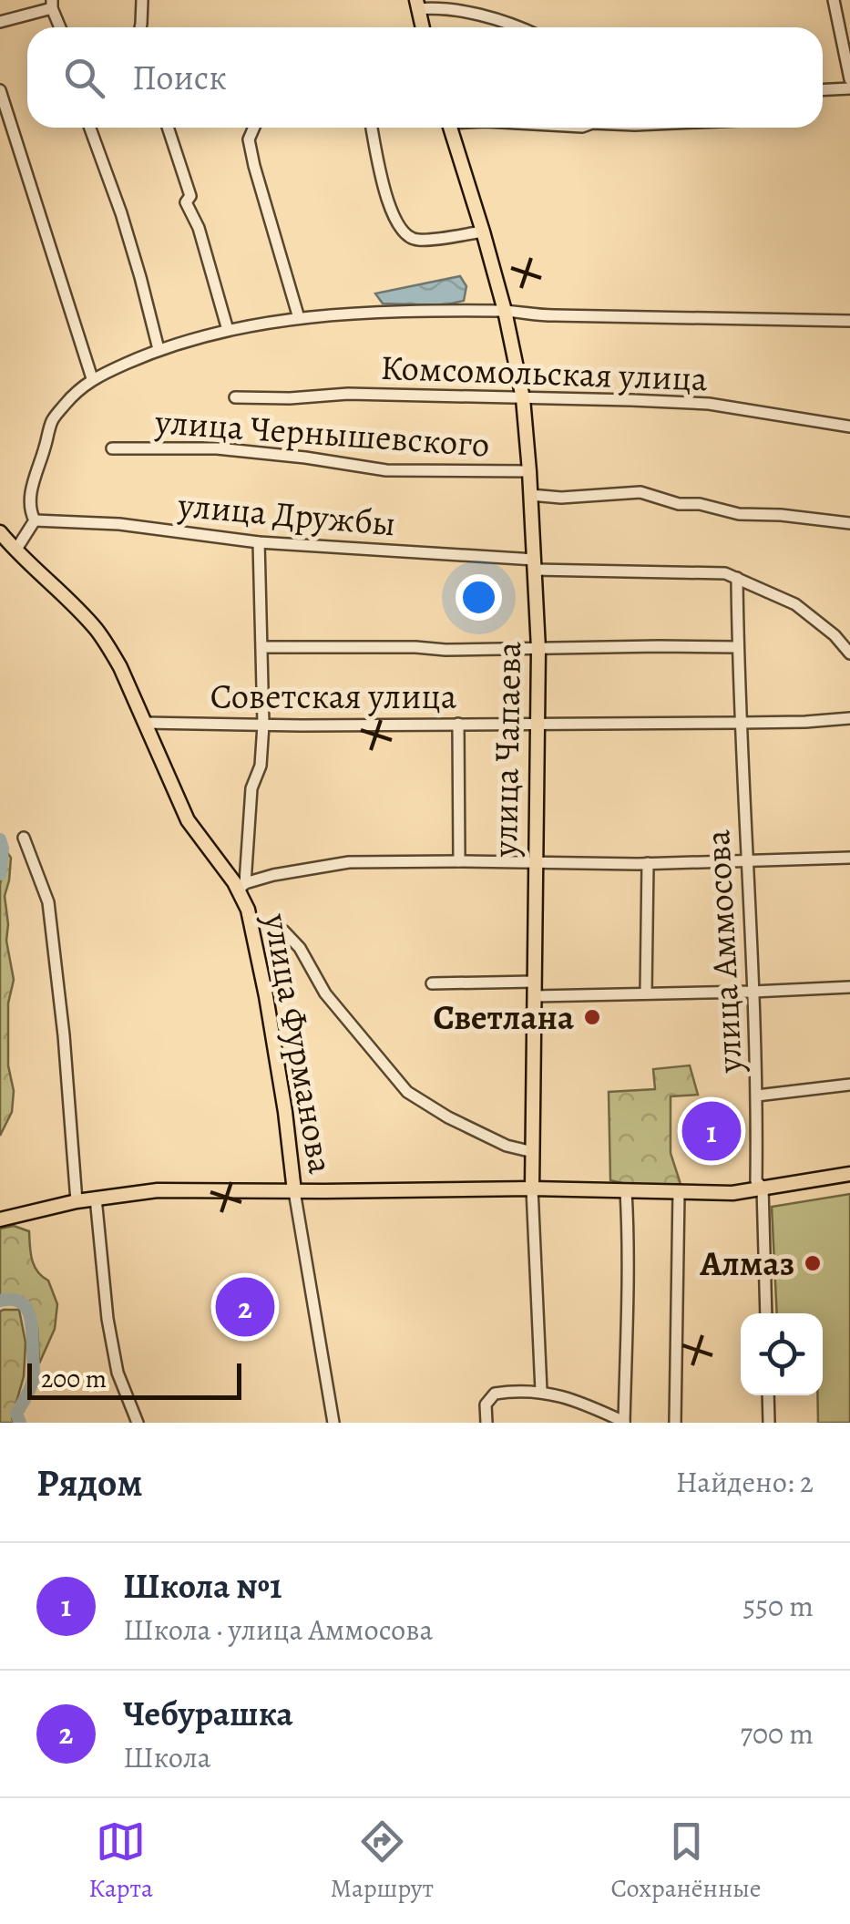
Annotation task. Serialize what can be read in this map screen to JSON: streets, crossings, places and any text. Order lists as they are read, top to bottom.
{
  "streets": {
    "main road": ["улица Чапаева", "улица Фурманова"],
    "street": [
      "Комсомольская улица",
      "улица Чернышевского",
      "улица Дружбы",
      "Советская улица",
      "улица Аммосова"
    ]
  },
  "crossings": [
    ["Комсомольская улица", "улица Чапаева"],
    ["улица Чернышевского", "улица Чапаева"],
    ["улица Дружбы", "улица Чапаева"],
    ["улица Дружбы", "улица Аммосова"],
    ["Советская улица", "улица Чапаева"],
    ["Советская улица", "улица Аммосова"],
    ["Советская улица", "улица Фурманова"]
  ],
  "places": ["Светлана", "Алмаз"],
  "scale_bar": "200 m",
  "page": {
    "search": "Поиск",
    "pins": ["1", "2"],
    "scale": "200 m",
    "heading": ["Рядом", "Найдено: 2"],
    "list": [
      {
        "mark": "1",
        "name": "Школа №1",
        "note": "Школа · улица Аммосова",
        "value": "550 m"
      },
      {
        "mark": "2",
        "name": "Чебурашка",
        "note": "Школа",
        "value": "700 m"
      }
    ],
    "nav": ["Карта", "Маршрут", "Сохранённые"]
  }
}
